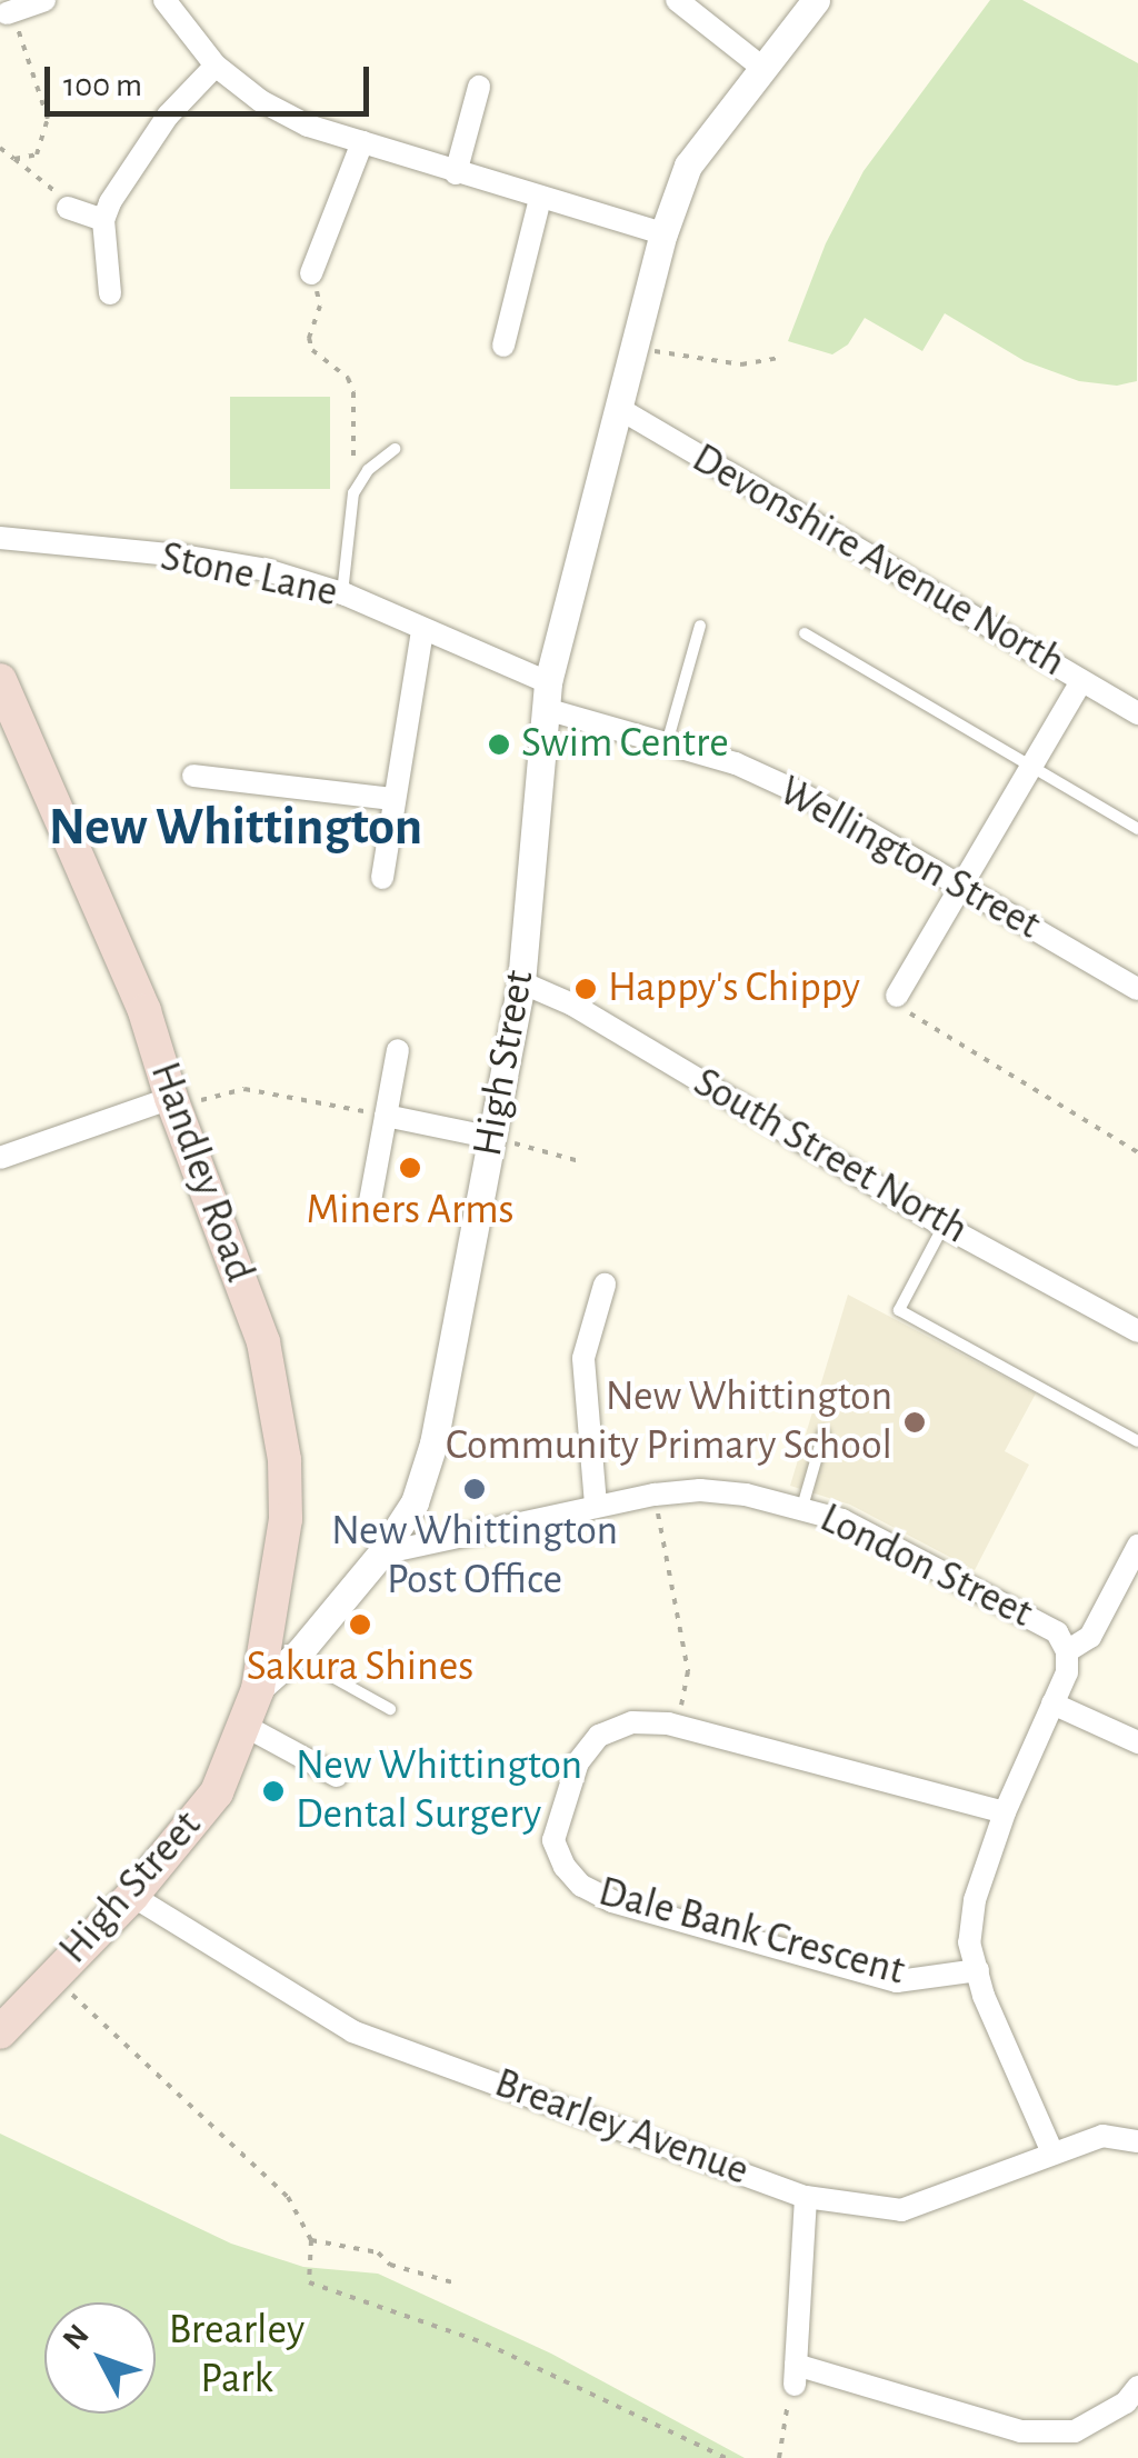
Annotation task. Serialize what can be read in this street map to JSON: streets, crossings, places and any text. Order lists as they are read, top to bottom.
{
  "streets": {
    "main road": ["High Street", "Handley Road"],
    "street": [
      "Devonshire Avenue North",
      "Stone Lane",
      "Wellington Street",
      "South Street North",
      "London Street",
      "Dale Bank Crescent",
      "Brearley Avenue"
    ]
  },
  "crossings": [
    ["Devonshire Avenue North", "High Street"],
    ["Stone Lane", "Wellington Street"],
    ["Stone Lane", "High Street"],
    ["Wellington Street", "High Street"],
    ["High Street", "South Street North"],
    ["High Street", "Handley Road"],
    ["High Street", "London Street"],
    ["High Street", "Brearley Avenue"]
  ],
  "districts": ["New Whittington"],
  "parks": ["Brearley Park"],
  "places": [
    "Swim Centre",
    "Happy's Chippy",
    "Miners Arms",
    "New Whittington Community Primary School",
    "New Whittington Post Office",
    "Sakura Shines",
    "New Whittington Dental Surgery"
  ],
  "scale_bar": "100 m",
  "north": "top left"
}
